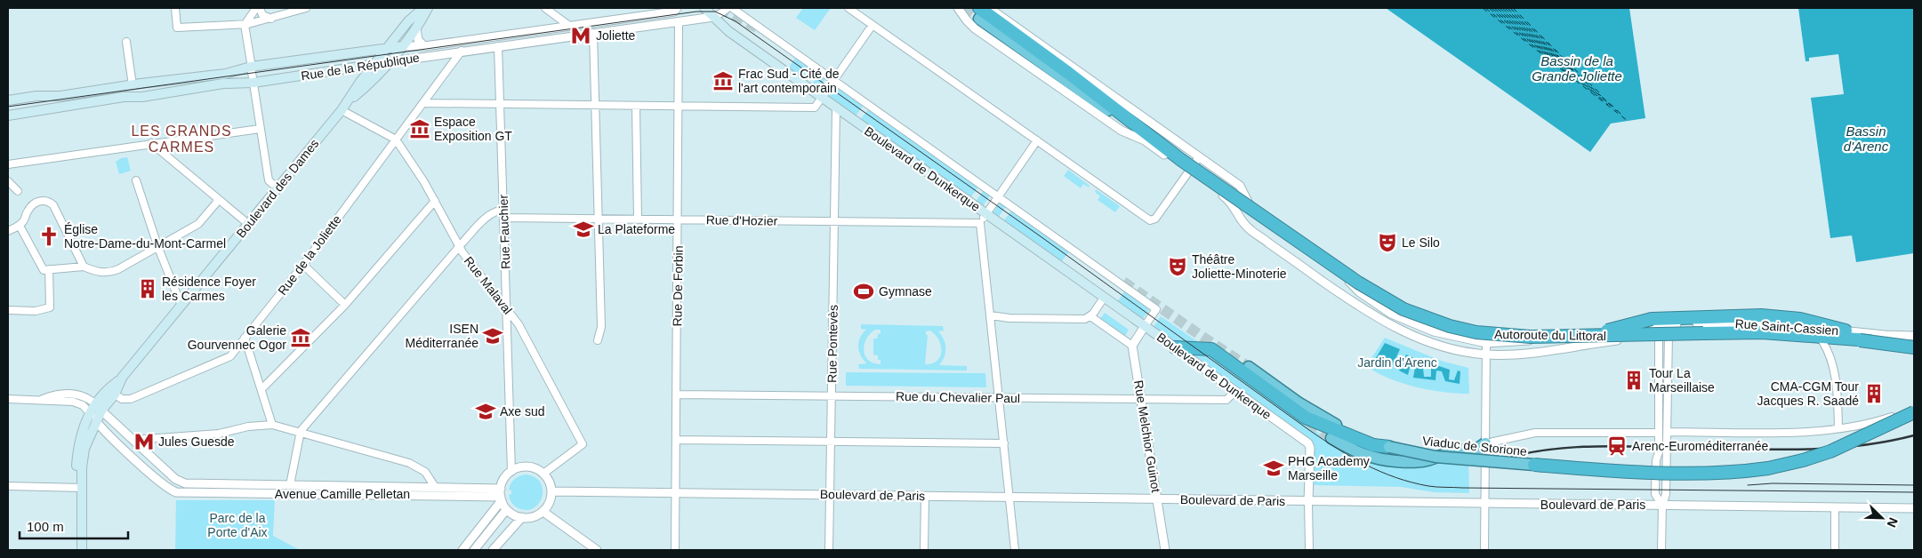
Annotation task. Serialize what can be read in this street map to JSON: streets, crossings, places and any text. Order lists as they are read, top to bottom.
{
  "streets": {
    "highway": ["Autoroute du Littoral", "Viaduc de Storione"],
    "main road": ["Rue de la République", "Boulevard de Dunkerque", "Boulevard des Dames"],
    "street": [
      "Rue d'Hozier",
      "Rue Fauchier",
      "Rue de la Joliette",
      "Rue Malaval",
      "Rue De Forbin",
      "Rue Saint-Cassien",
      "Rue Pontevès",
      "Rue du Chevalier Paul",
      "Rue Melchior Guinot",
      "Avenue Camille Pelletan",
      "Boulevard de Paris"
    ]
  },
  "crossings": [
    ["Rue de la République", "Boulevard de Dunkerque"],
    ["Rue de la République", "Boulevard des Dames"],
    ["Rue de la République", "Rue Fauchier"],
    ["Rue de la République", "Rue de la Joliette"],
    ["Rue de la République", "Rue De Forbin"],
    ["Boulevard de Dunkerque", "Rue Pontevès"],
    ["Boulevard de Dunkerque", "Rue du Chevalier Paul"],
    ["Boulevard de Dunkerque", "Boulevard de Paris"],
    ["Boulevard des Dames", "Rue de la Joliette"],
    ["Boulevard des Dames", "Rue Malaval"],
    ["Boulevard des Dames", "Avenue Camille Pelletan"],
    ["Rue d'Hozier", "Rue Fauchier"],
    ["Rue d'Hozier", "Rue De Forbin"],
    ["Rue d'Hozier", "Rue Pontevès"],
    ["Rue Fauchier", "Rue Malaval"],
    ["Rue Fauchier", "Avenue Camille Pelletan"],
    ["Rue Fauchier", "Boulevard de Paris"],
    ["Rue de la Joliette", "Rue Malaval"],
    ["Rue Malaval", "Avenue Camille Pelletan"],
    ["Rue Malaval", "Boulevard de Paris"],
    ["Rue De Forbin", "Rue du Chevalier Paul"],
    ["Rue De Forbin", "Boulevard de Paris"],
    ["Rue Saint-Cassien", "Autoroute du Littoral"],
    ["Rue Pontevès", "Rue du Chevalier Paul"],
    ["Rue Pontevès", "Boulevard de Paris"],
    ["Rue du Chevalier Paul", "Rue Melchior Guinot"],
    ["Rue Melchior Guinot", "Boulevard de Paris"],
    ["Avenue Camille Pelletan", "Boulevard de Paris"]
  ],
  "districts": ["LES GRANDS CARMES"],
  "water": ["Bassin de la Grande Joliette", "Bassin d'Arenc"],
  "parks": ["Jardin d’Arenc", "Parc de la Porte d'Aix"],
  "places": {
    "metro station": ["Joliette", "Jules Guesde"],
    "museum": ["Frac Sud - Cité de l'art contemporain", "Espace Exposition GT", "Galerie Gourvennec Ogor"],
    "school or university": [
      "La Plateforme",
      "ISEN Méditerranée",
      "Axe sud",
      "PHG Academy Marseille"
    ],
    "church": ["Église Notre-Dame-du-Mont-Carmel"],
    "theatre": ["Le Silo", "Théâtre Joliette-Minoterie"],
    "building": ["Résidence Foyer les Carmes", "Tour La Marseillaise", "CMA-CGM Tour Jacques R. Saadé"],
    "sports": ["Gymnase"],
    "station": ["Arenc-Euroméditerranée"]
  },
  "scale_bar": "100 m",
  "north": "bottom right"
}
